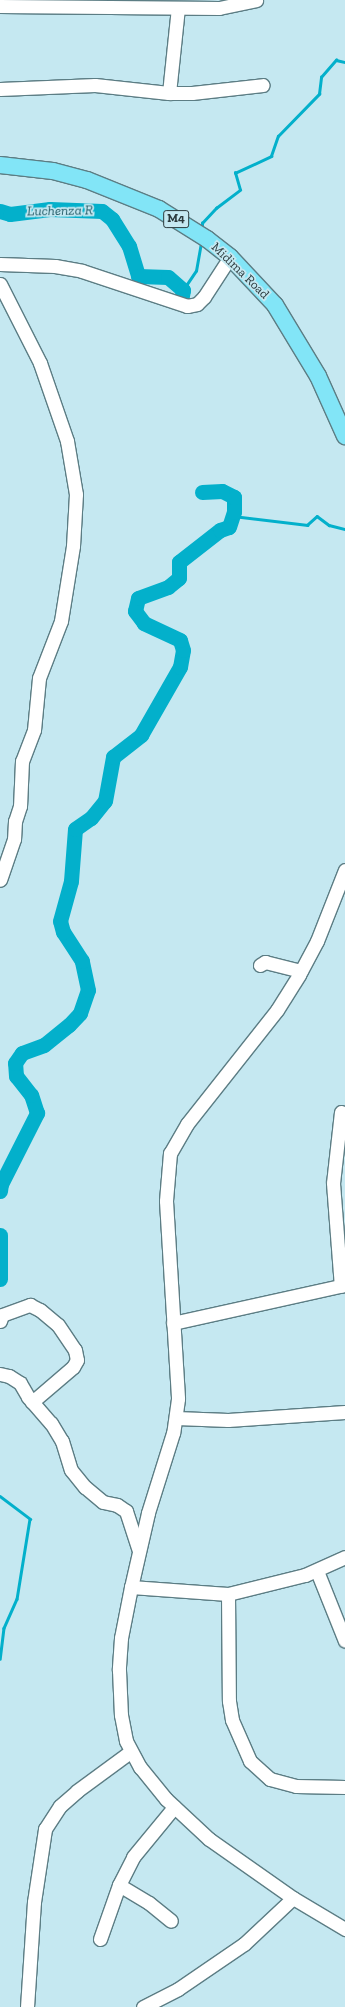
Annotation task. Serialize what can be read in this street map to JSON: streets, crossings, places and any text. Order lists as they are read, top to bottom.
{
  "streets": {
    "main road": ["M4", "Midima Road"]
  },
  "water": ["Luchenza R"]
}
